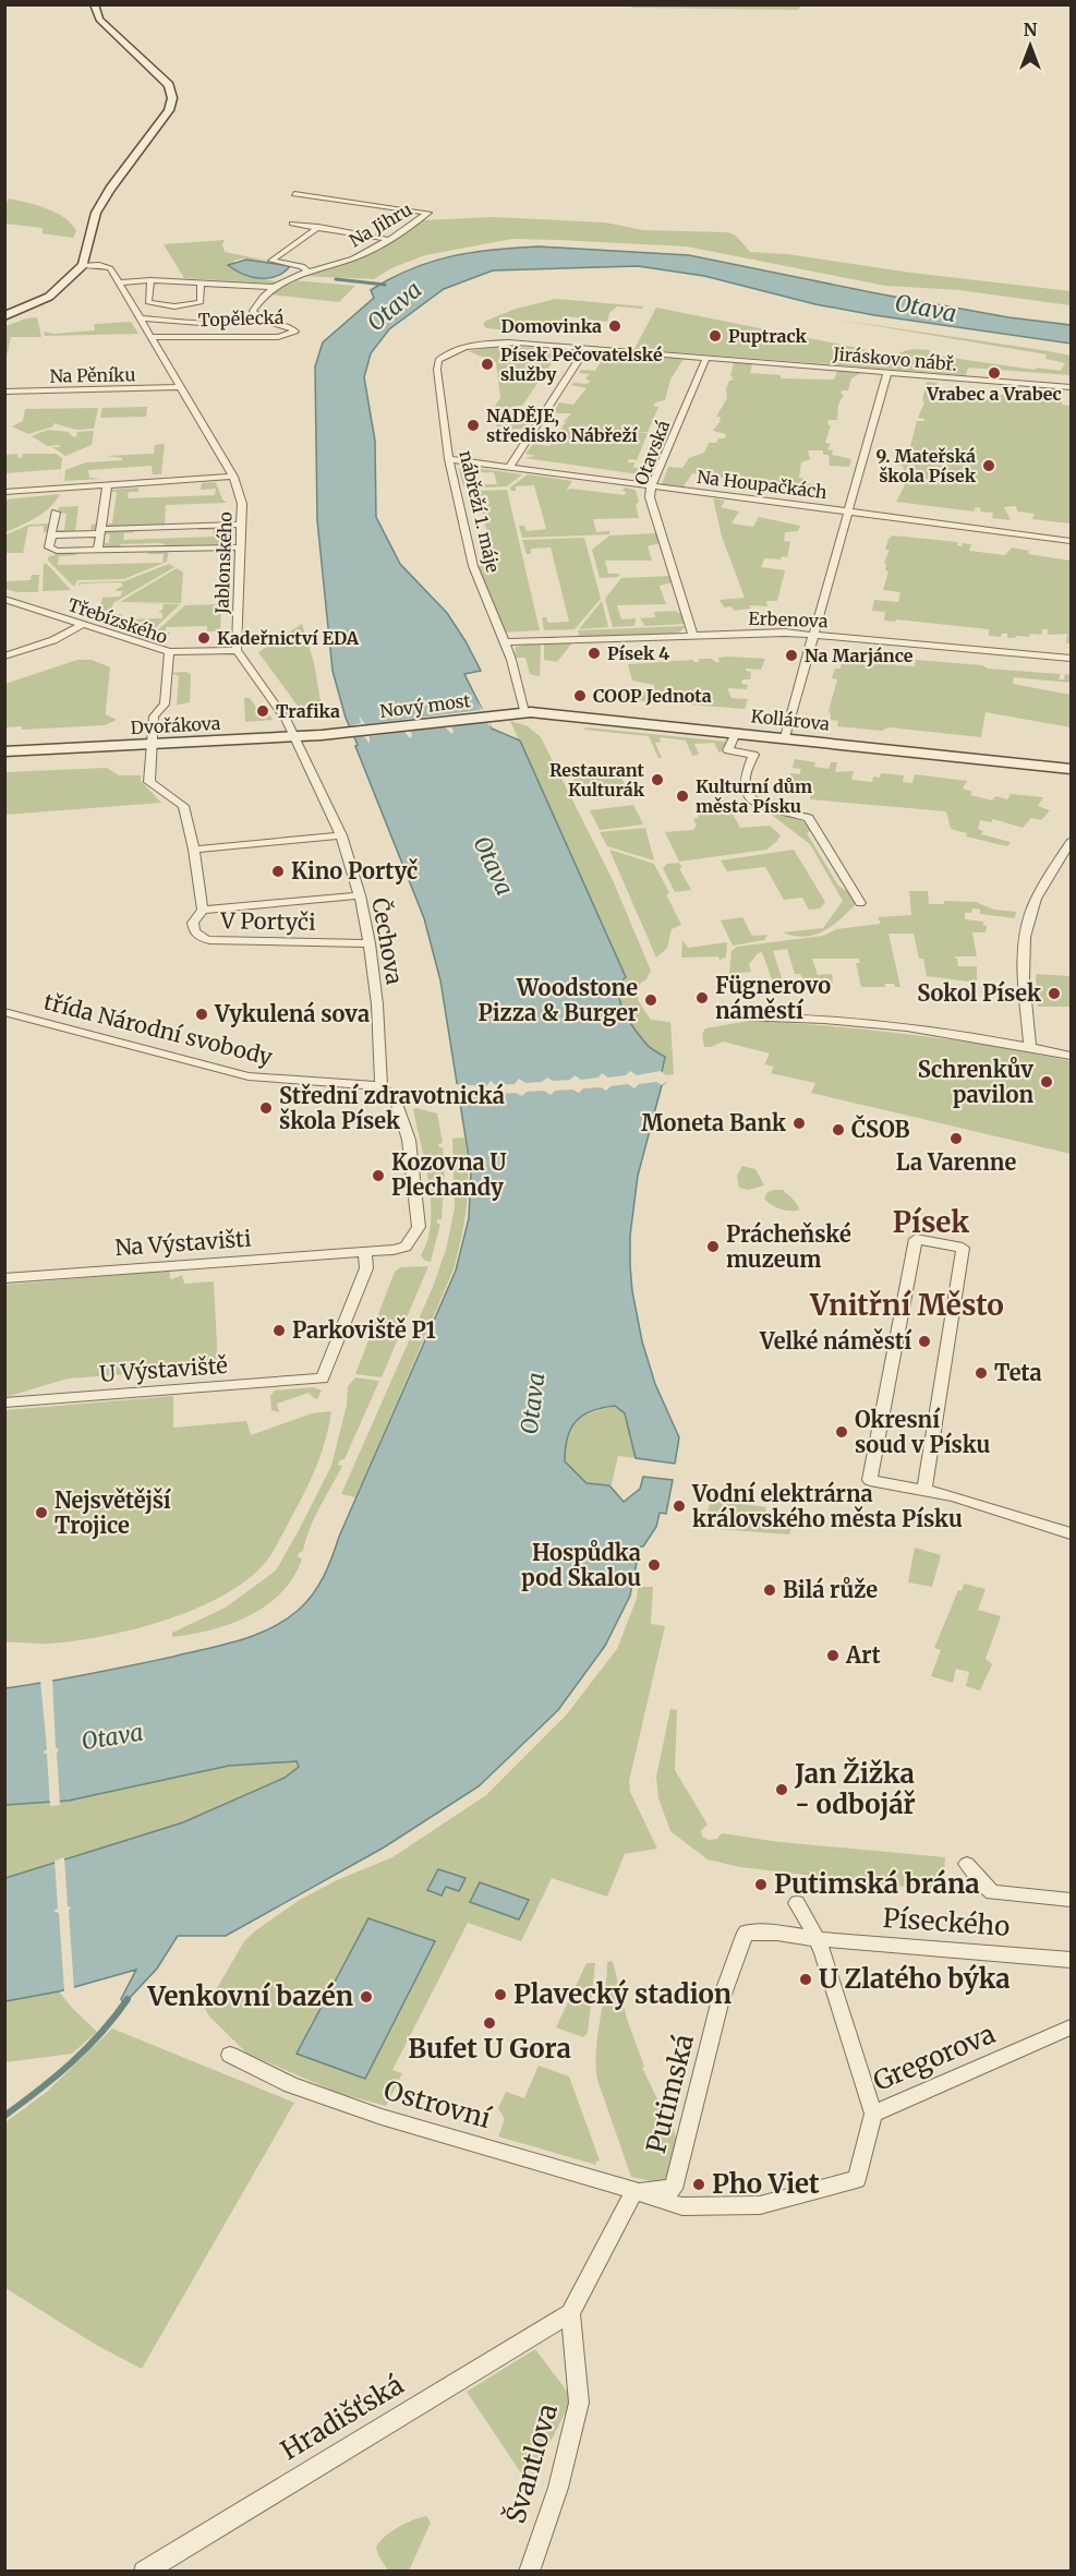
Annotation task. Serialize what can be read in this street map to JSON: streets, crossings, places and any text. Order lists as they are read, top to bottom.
{
  "streets": {
    "street": [
      "Na Jihru",
      "Topělecká",
      "Jiráskovo nábř.",
      "Na Pěníku",
      "Otavská",
      "Na Houpačkách",
      "nábřeží 1. máje",
      "Jablonského",
      "Erbenova",
      "Třebízského",
      "Nový most",
      "Kollárova",
      "Dvořákova",
      "V Portyči",
      "Čechova",
      "třída Národní svobody",
      "Na Výstavišti",
      "U Výstaviště",
      "Píseckého",
      "Gregorova",
      "Putimská",
      "Ostrovní",
      "Hradišťská",
      "Švantlova"
    ]
  },
  "crossings": [
    ["Jiráskovo nábř.", "Otavská"],
    ["Jiráskovo nábř.", "nábřeží 1. máje"],
    ["Na Pěníku", "Jablonského"],
    ["Otavská", "Na Houpačkách"],
    ["Otavská", "Erbenova"],
    ["Na Houpačkách", "nábřeží 1. máje"],
    ["nábřeží 1. máje", "Erbenova"],
    ["nábřeží 1. máje", "Kollárova"],
    ["Třebízského", "Dvořákova"],
    ["Třebízského", "V Portyči"],
    ["Nový most", "Kollárova"],
    ["Nový most", "Dvořákova"],
    ["Dvořákova", "V Portyči"],
    ["Dvořákova", "Čechova"],
    ["V Portyči", "Čechova"],
    ["Čechova", "třída Národní svobody"],
    ["Čechova", "Na Výstavišti"],
    ["třída Národní svobody", "Na Výstavišti"],
    ["Na Výstavišti", "U Výstaviště"],
    ["Píseckého", "Putimská"],
    ["Gregorova", "Putimská"],
    ["Gregorova", "Ostrovní"],
    ["Putimská", "Ostrovní"],
    ["Hradišťská", "Švantlova"]
  ],
  "districts": ["Písek", "Vnitřní Město"],
  "water": ["Otava"],
  "places": [
    "Domovinka",
    "Puptrack",
    "Písek Pečovatelské služby",
    "Vrabec a Vrabec",
    "NADĚJE, středisko Nábřeží",
    "9. Mateřská škola Písek",
    "Kadeřnictví EDA",
    "Písek 4",
    "Na Marjánce",
    "COOP Jednota",
    "Trafika",
    "Restaurant Kulturák",
    "Kulturní dům města Písku",
    "Kino Portyč",
    "Sokol Písek",
    "Fügnerovo náměstí",
    "Woodstone Pizza & Burger",
    "Vykulená sova",
    "Schrenkův pavilon",
    "Střední zdravotnická škola Písek",
    "Moneta Bank",
    "ČSOB",
    "La Varenne",
    "Kozovna U Plechandy",
    "Prácheňské muzeum",
    "Parkoviště P1",
    "Velké náměstí",
    "Teta",
    "Okresní soud v Písku",
    "Vodní elektrárna královského města Písku",
    "Nejsvětější Trojice",
    "Hospůdka pod Skalou",
    "Bilá růže",
    "Art",
    "Jan Žižka - odbojář",
    "Putimská brána",
    "U Zlatého býka",
    "Plavecký stadion",
    "Venkovní bazén",
    "Bufet U Gora",
    "Pho Viet"
  ],
  "north": "top"
}
